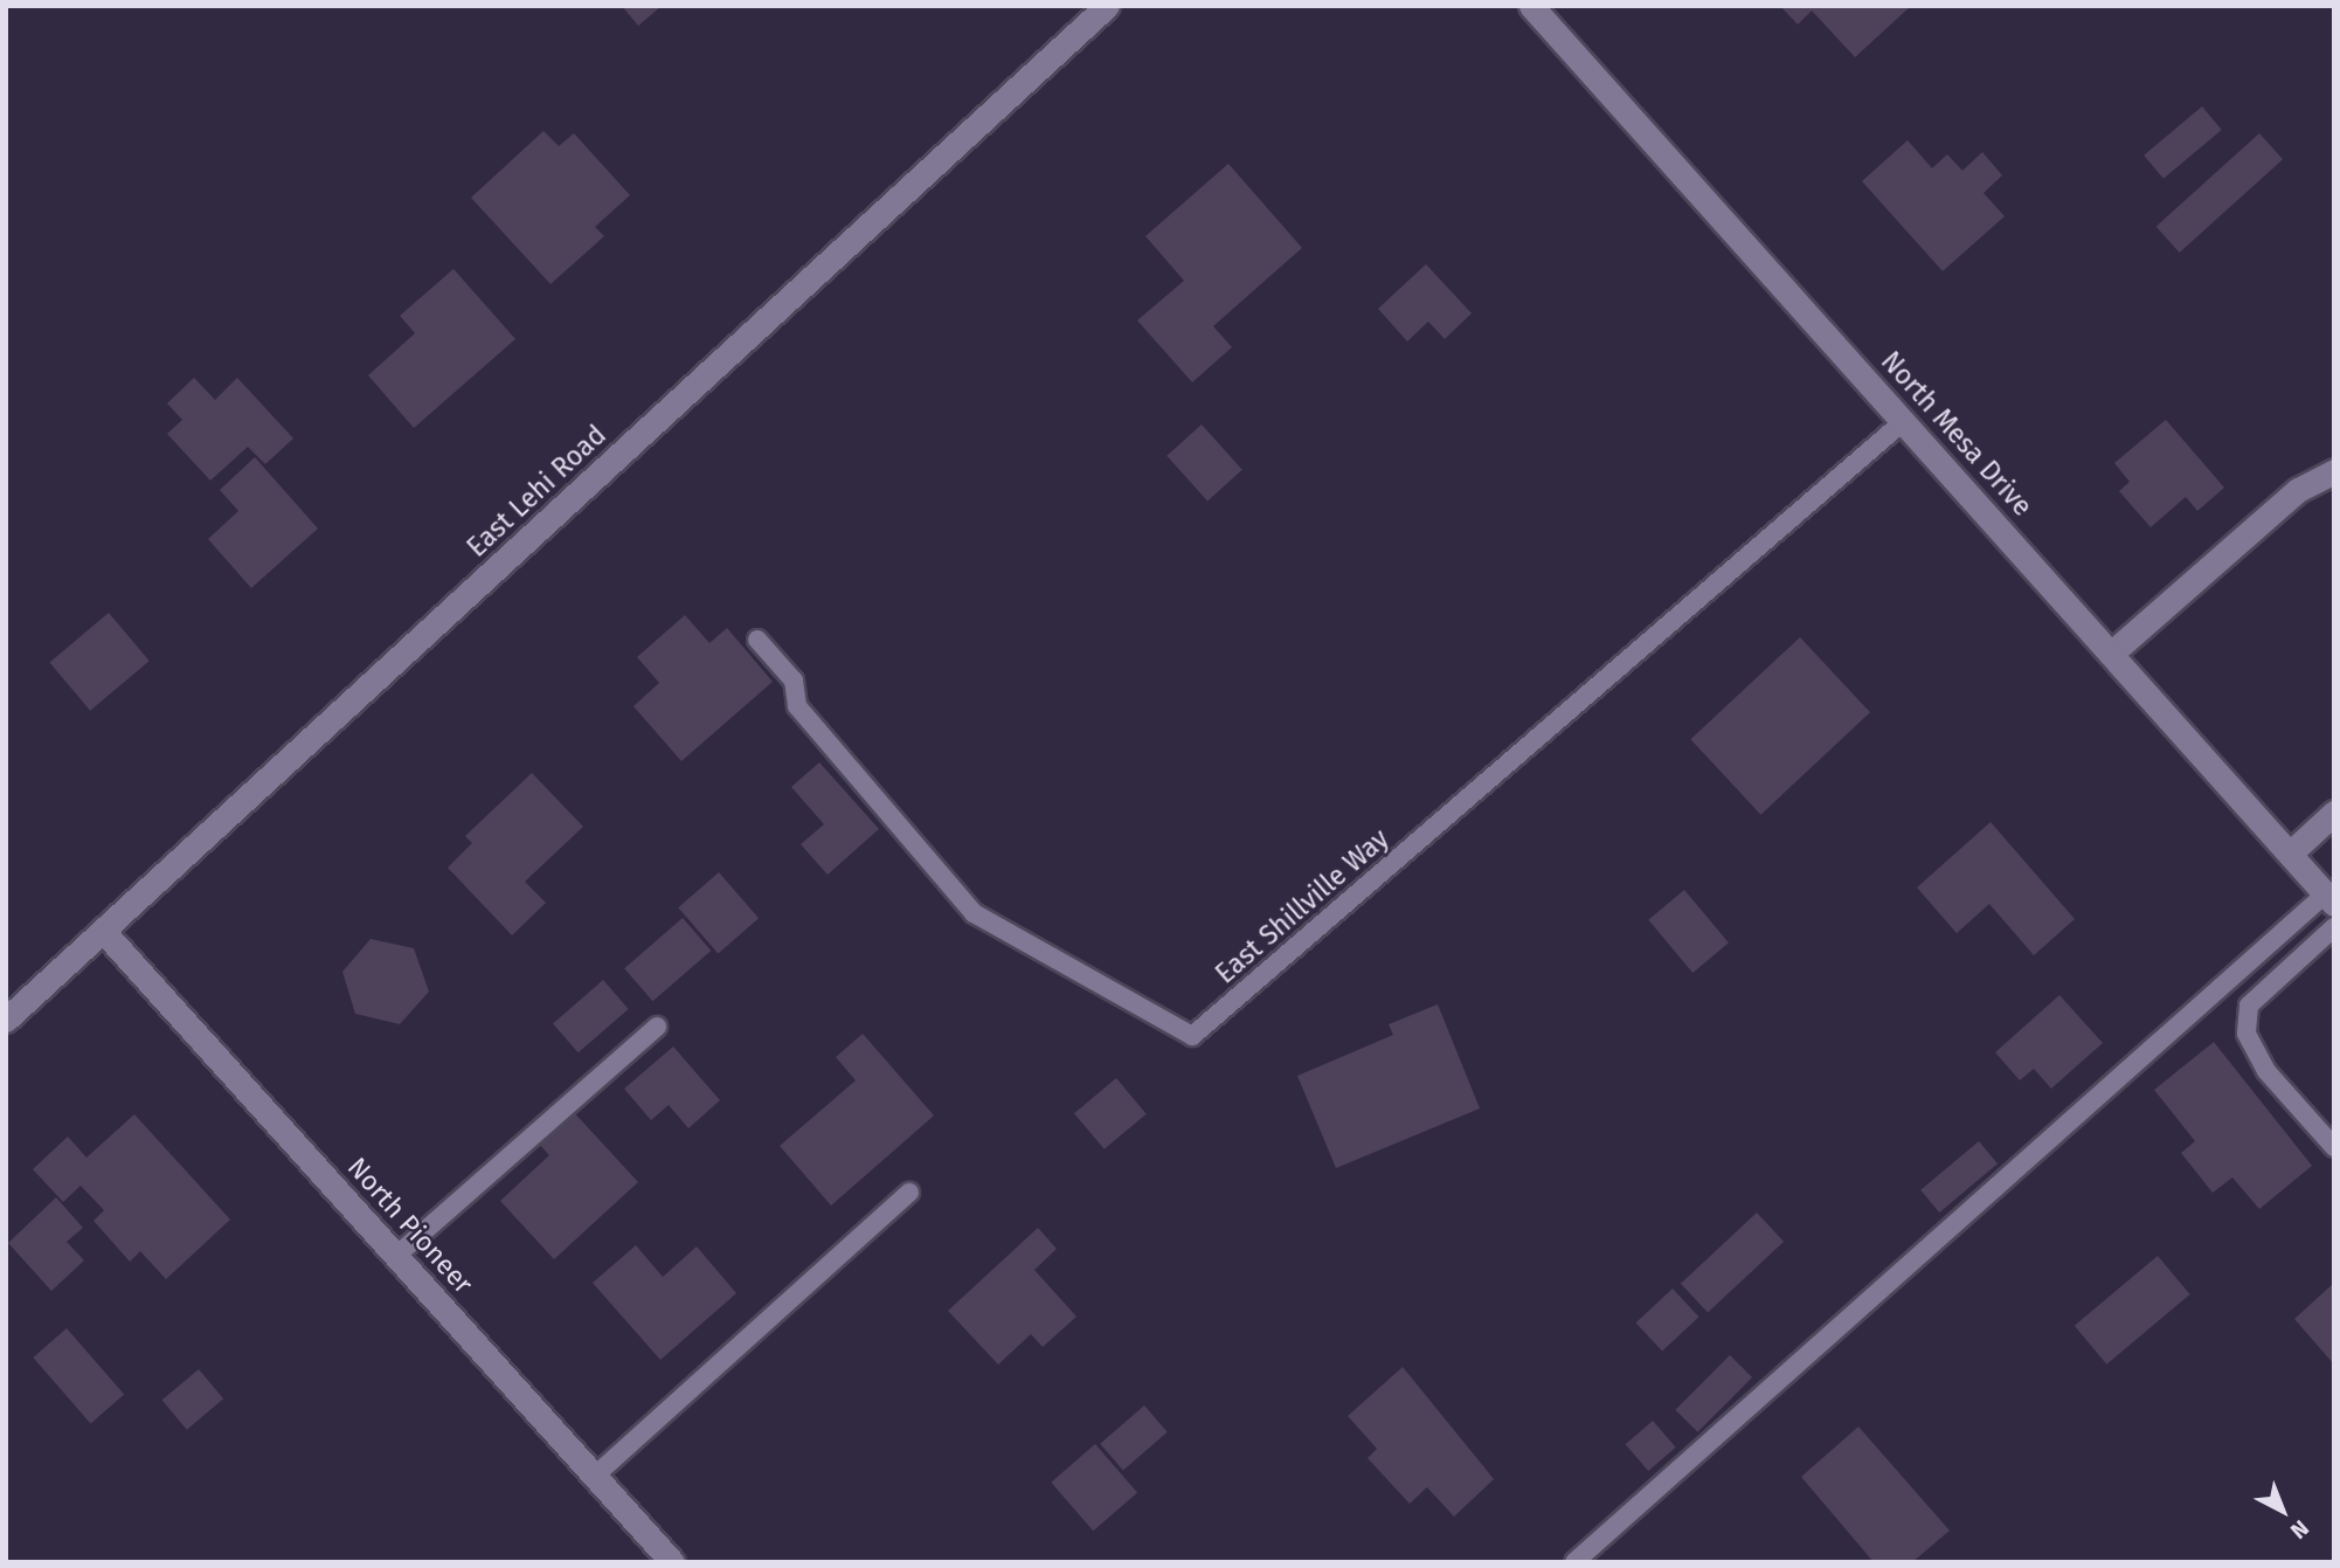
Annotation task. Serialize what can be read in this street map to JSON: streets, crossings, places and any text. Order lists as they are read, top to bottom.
{
  "streets": {
    "street": ["North Mesa Drive", "East Lehi Road", "North Pioneer"],
    "lane": ["East Shillville Way"]
  },
  "crossings": [
    ["North Mesa Drive", "East Shillville Way"],
    ["East Lehi Road", "North Pioneer"]
  ],
  "north": "bottom right"
}
